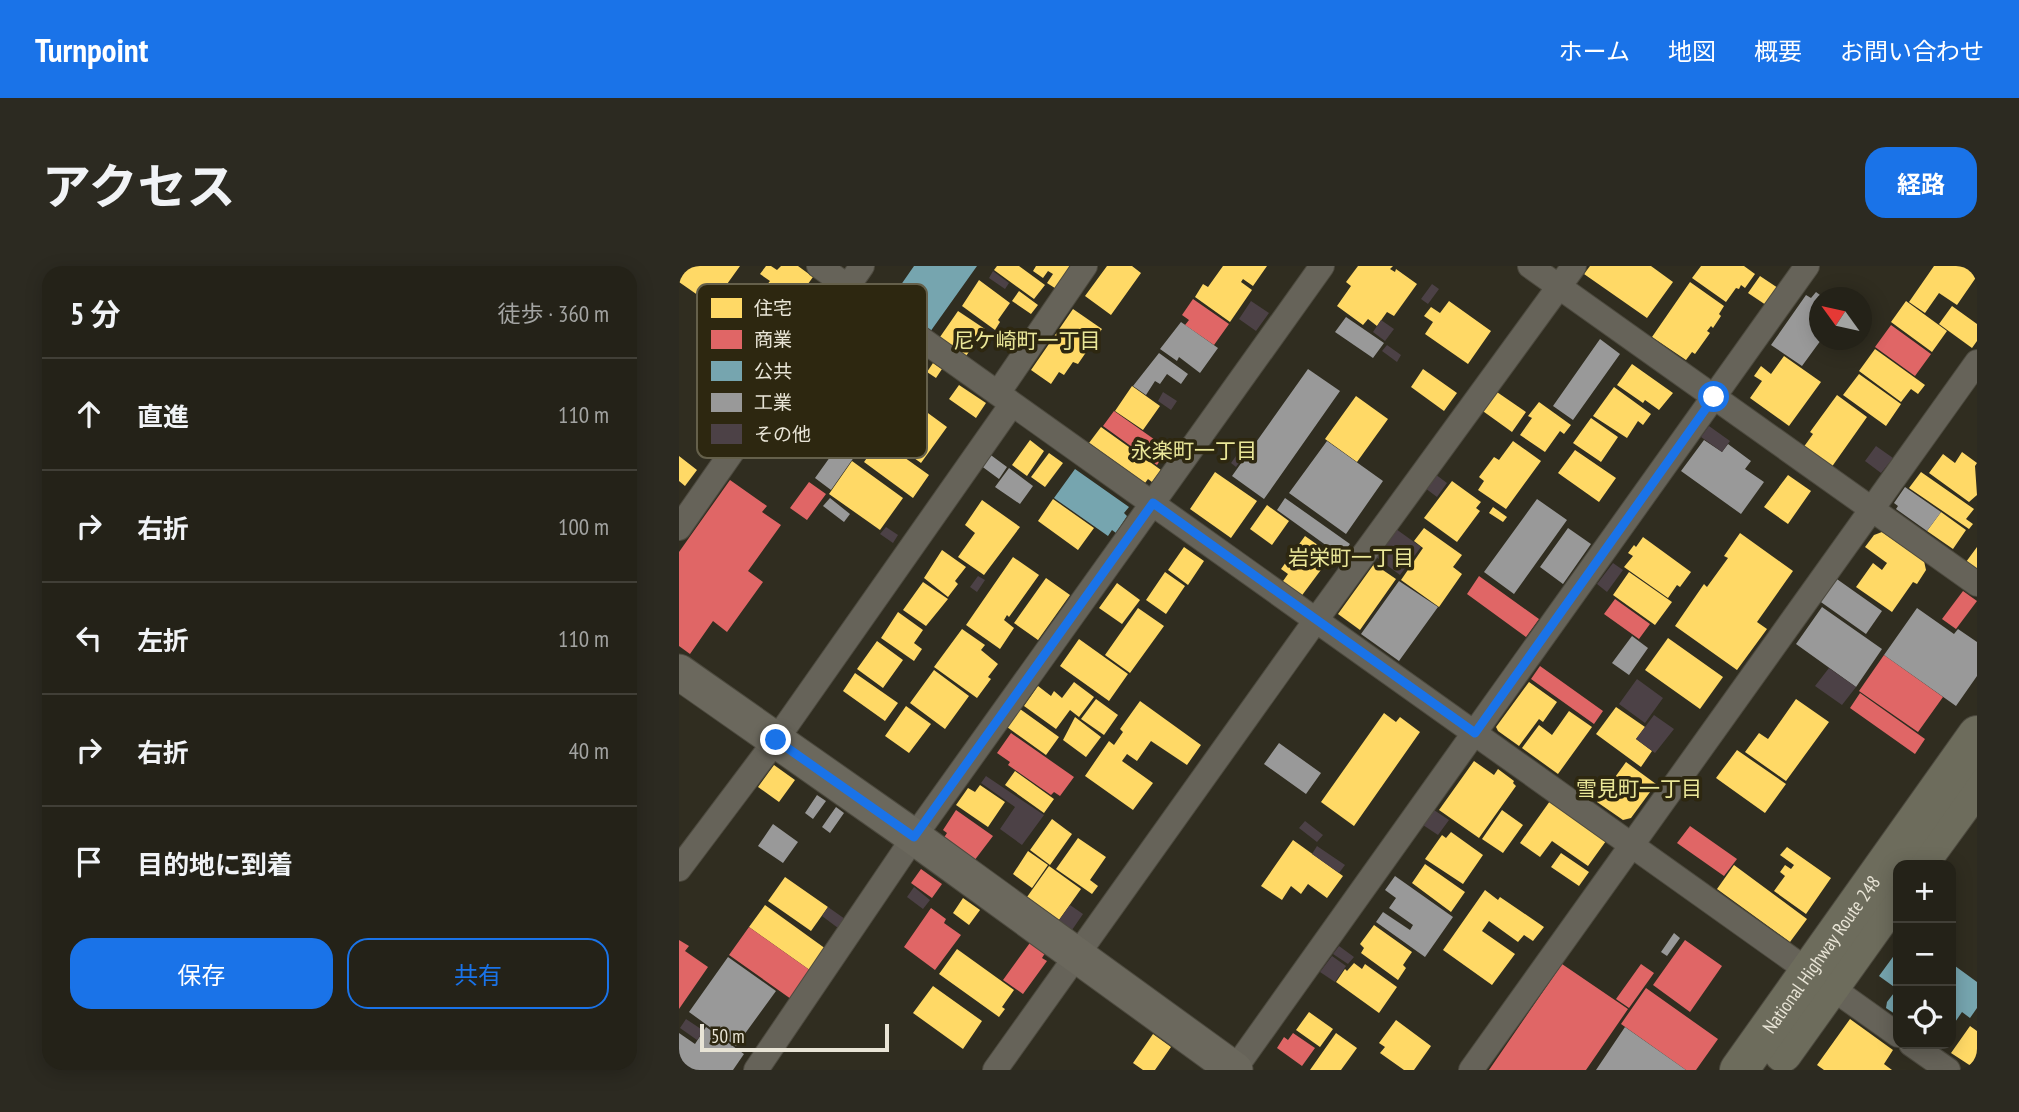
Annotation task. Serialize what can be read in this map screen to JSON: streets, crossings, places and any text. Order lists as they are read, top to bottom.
{
  "streets": {
    "highway": ["National Highway Route 248"]
  },
  "districts": [
    "尼ケ崎町一丁目",
    "永楽町一丁目",
    "岩栄町一丁目",
    "雪見町一丁目"
  ],
  "legend": [
    "住宅",
    "商業",
    "公共",
    "工業",
    "その他"
  ],
  "scale_bar": "50 m",
  "north": "top left",
  "page": {
    "header": "Turnpoint",
    "nav": [
      "ホーム",
      "地図",
      "概要",
      "お問い合わせ"
    ],
    "title": "アクセス",
    "buttons": [
      "経路",
      ["保存", "共有"]
    ],
    "heading": ["5 分", "徒歩 · 360 m"],
    "list": [
      ["直進", "110 m"],
      ["右折", "100 m"],
      ["左折", "110 m"],
      ["右折", "40 m"],
      "目的地に到着"
    ],
    "map_buttons": ["+", "−"],
    "scale": "50 m"
  }
}
